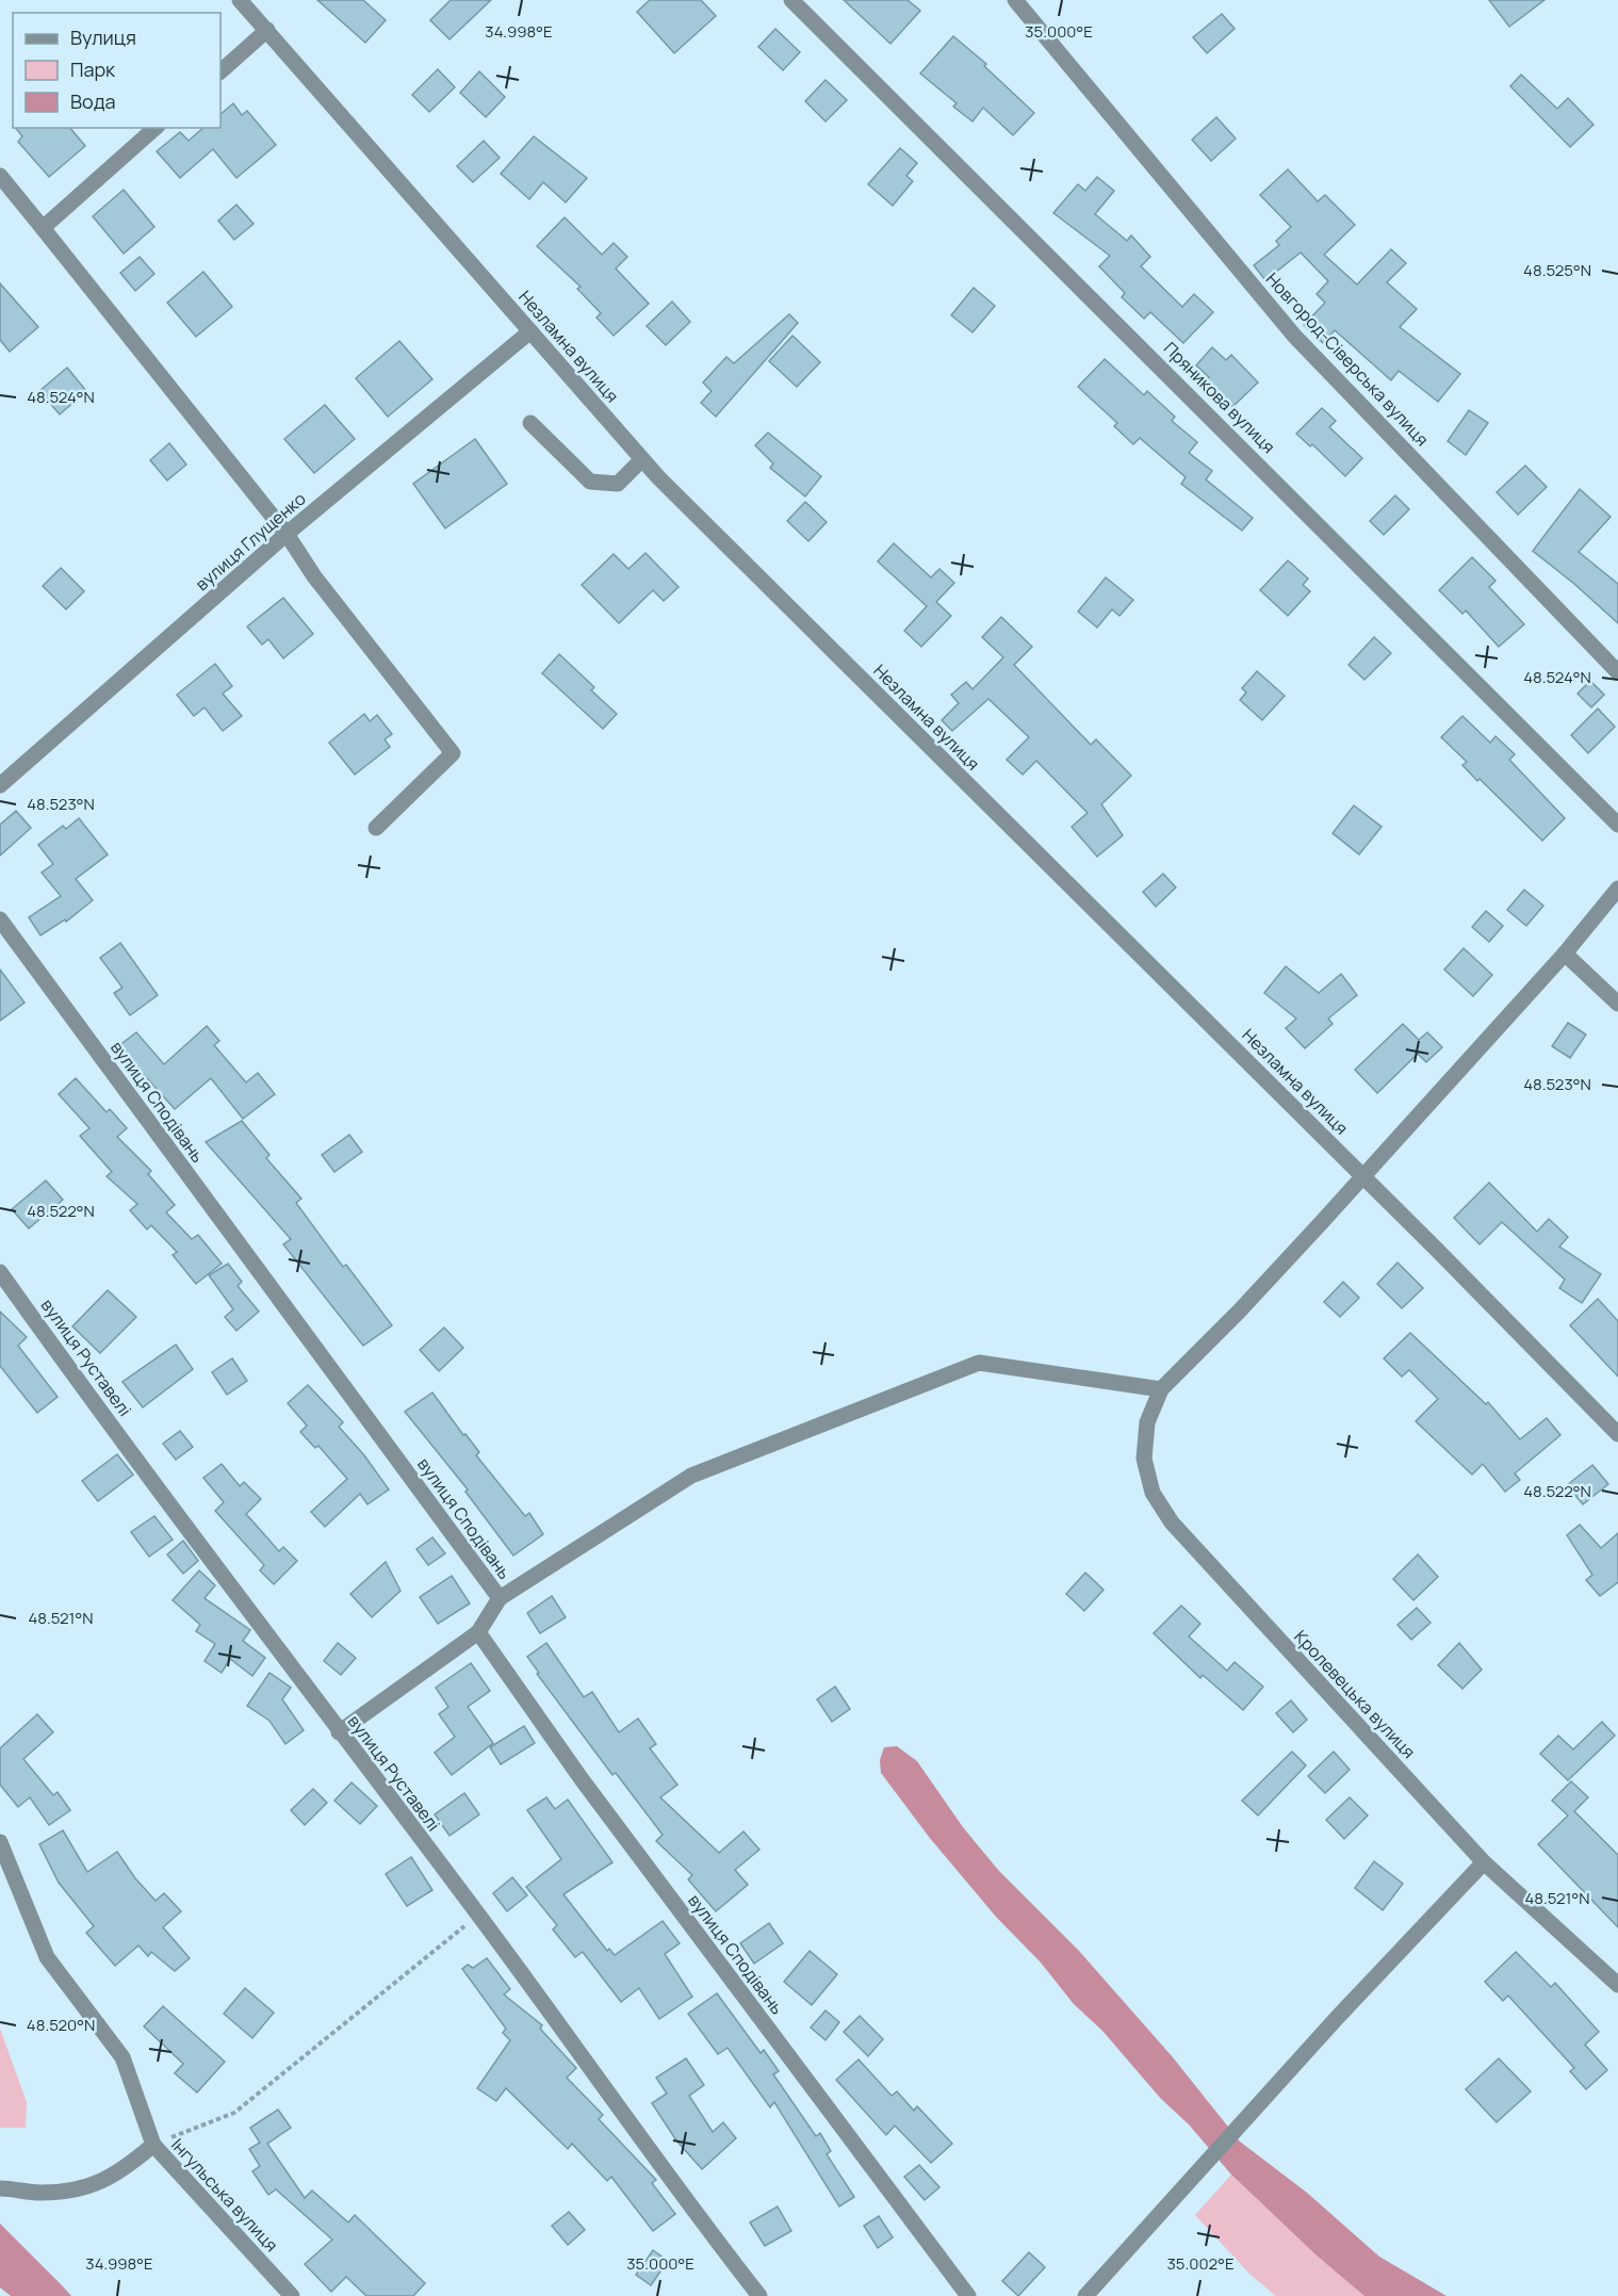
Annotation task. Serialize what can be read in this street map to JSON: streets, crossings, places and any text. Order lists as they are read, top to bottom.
{
  "streets": {
    "street": [
      "Незламна вулиця",
      "Новгород-Сіверська вулиця",
      "Пряникова вулиця",
      "вулиця Глущенко",
      "вулиця Сподівань",
      "вулиця Руставелі",
      "Кролевецька вулиця",
      "Інгульська вулиця"
    ]
  },
  "crossings": [
    ["Незламна вулиця", "вулиця Глущенко"]
  ],
  "legend": ["Вулиця", "Парк", "Вода"],
  "coordinates": [
    "34.998°E",
    "35.000°E",
    "48.525°N",
    "48.524°N",
    "48.523°N",
    "48.522°N",
    "48.521°N",
    "48.520°N",
    "35.002°E"
  ]
}
